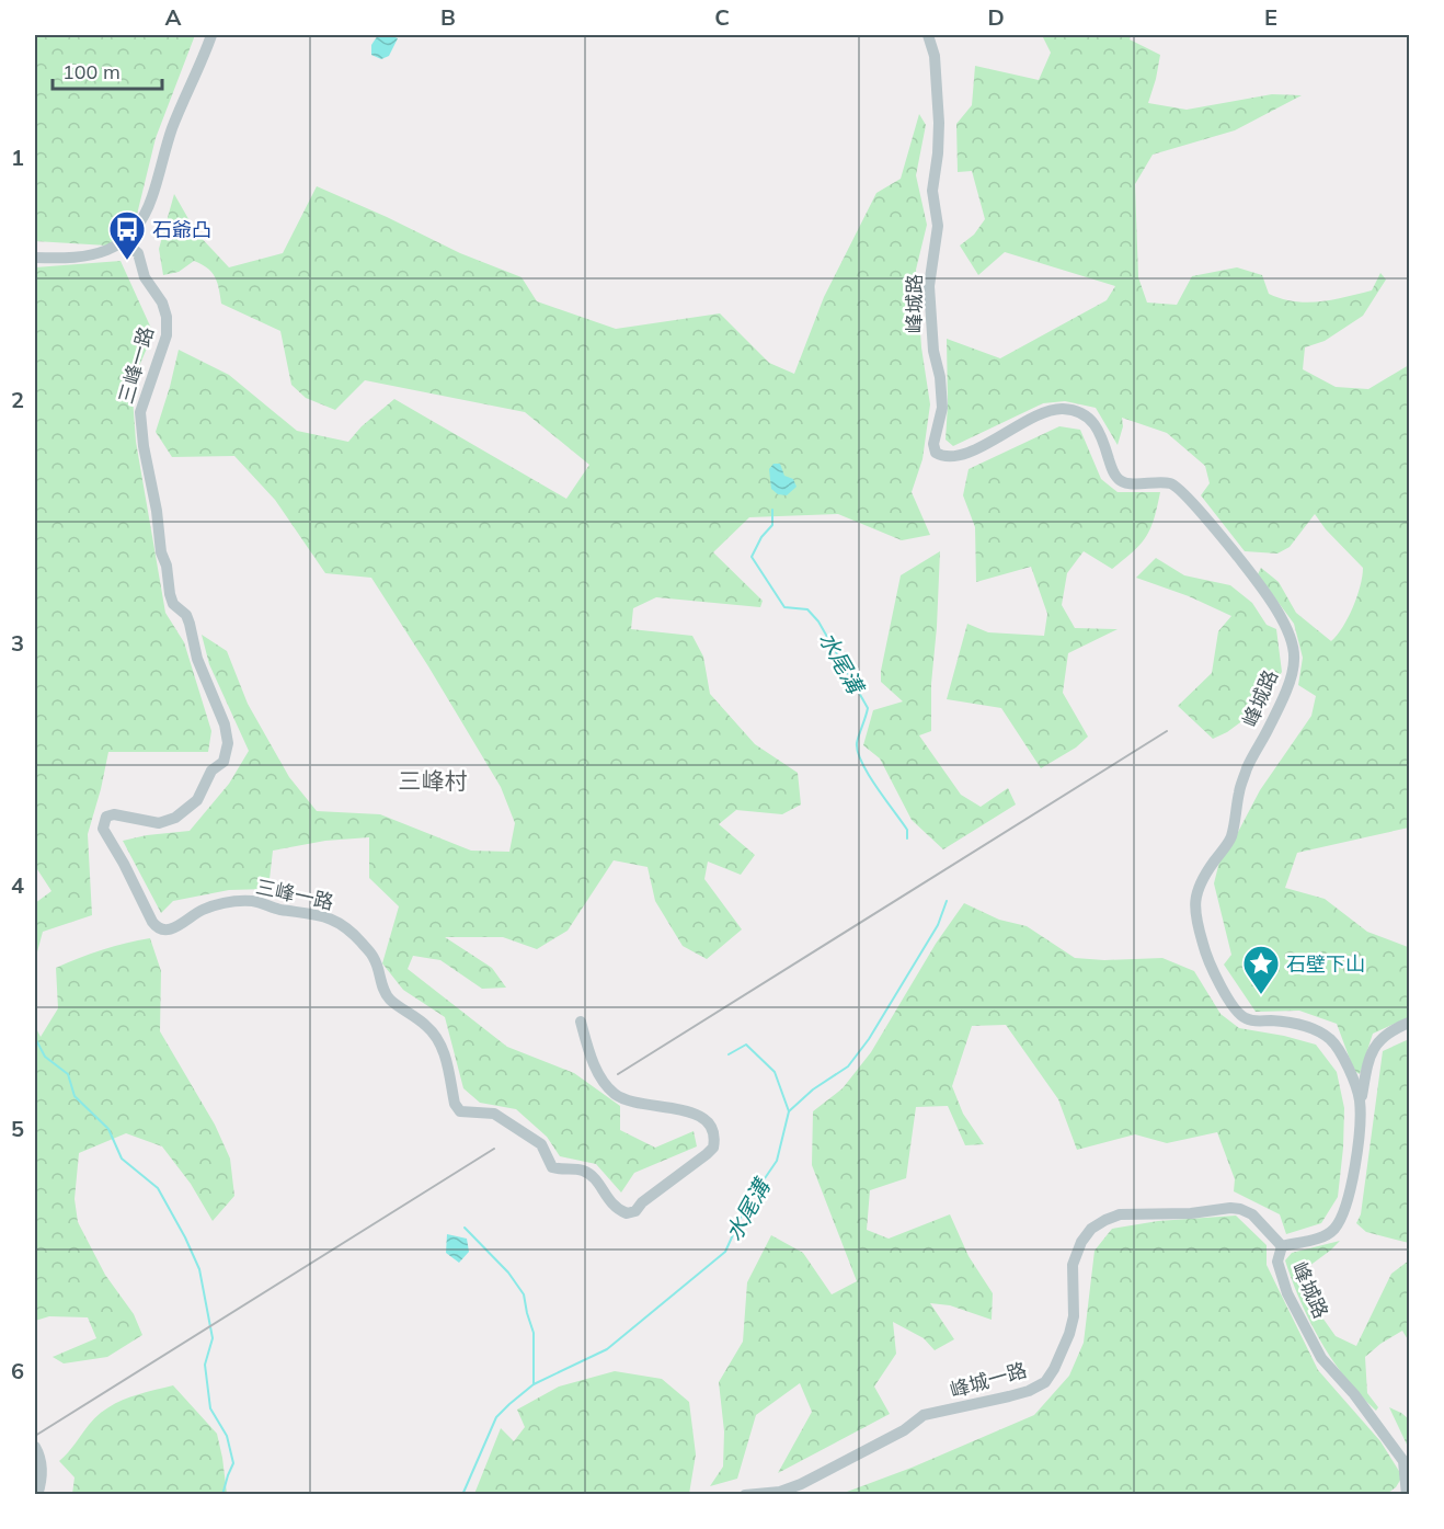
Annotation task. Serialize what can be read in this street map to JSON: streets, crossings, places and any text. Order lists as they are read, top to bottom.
{
  "streets": {
    "street": ["峰城路", "三峰一路", "峰城一路"]
  },
  "crossings": [
    ["峰城路", "峰城一路"]
  ],
  "districts": ["三峰村"],
  "water": ["水尾溝"],
  "places": {
    "bus stop": ["石爺凸"],
    "place": ["石壁下山"]
  },
  "scale_bar": "100 m",
  "grid": {
    "columns": [
      "A",
      "B",
      "C",
      "D",
      "E"
    ],
    "rows": [
      "1",
      "2",
      "3",
      "4",
      "5",
      "6"
    ]
  }
}
